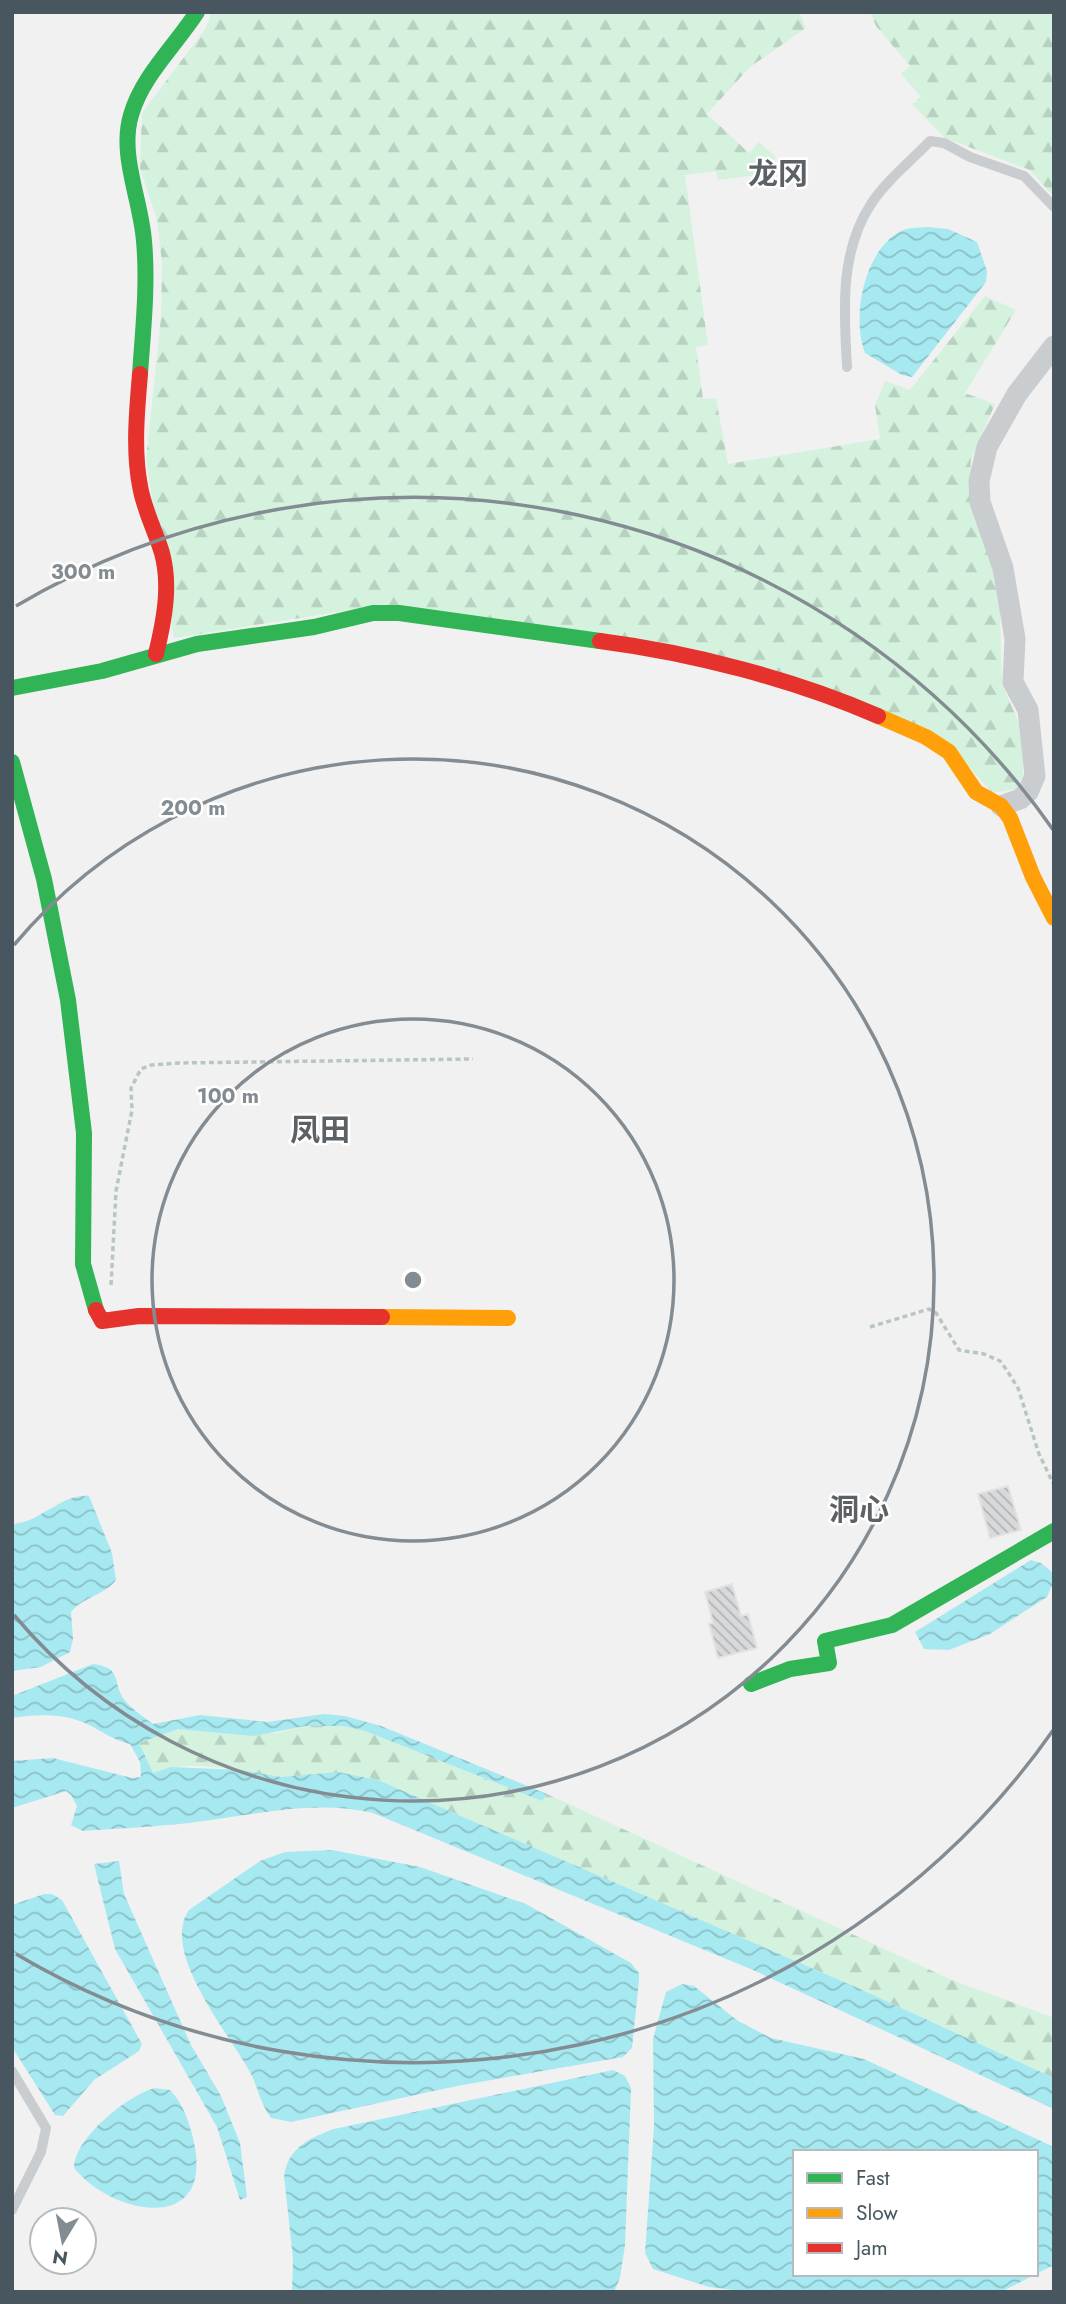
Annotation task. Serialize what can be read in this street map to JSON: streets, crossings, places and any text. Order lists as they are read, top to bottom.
{
  "districts": ["龙冈", "凤田", "洞心"],
  "legend": ["Fast", "Slow", "Jam"],
  "north": "bottom",
  "rings": ["300 m", "200 m", "100 m"]
}
